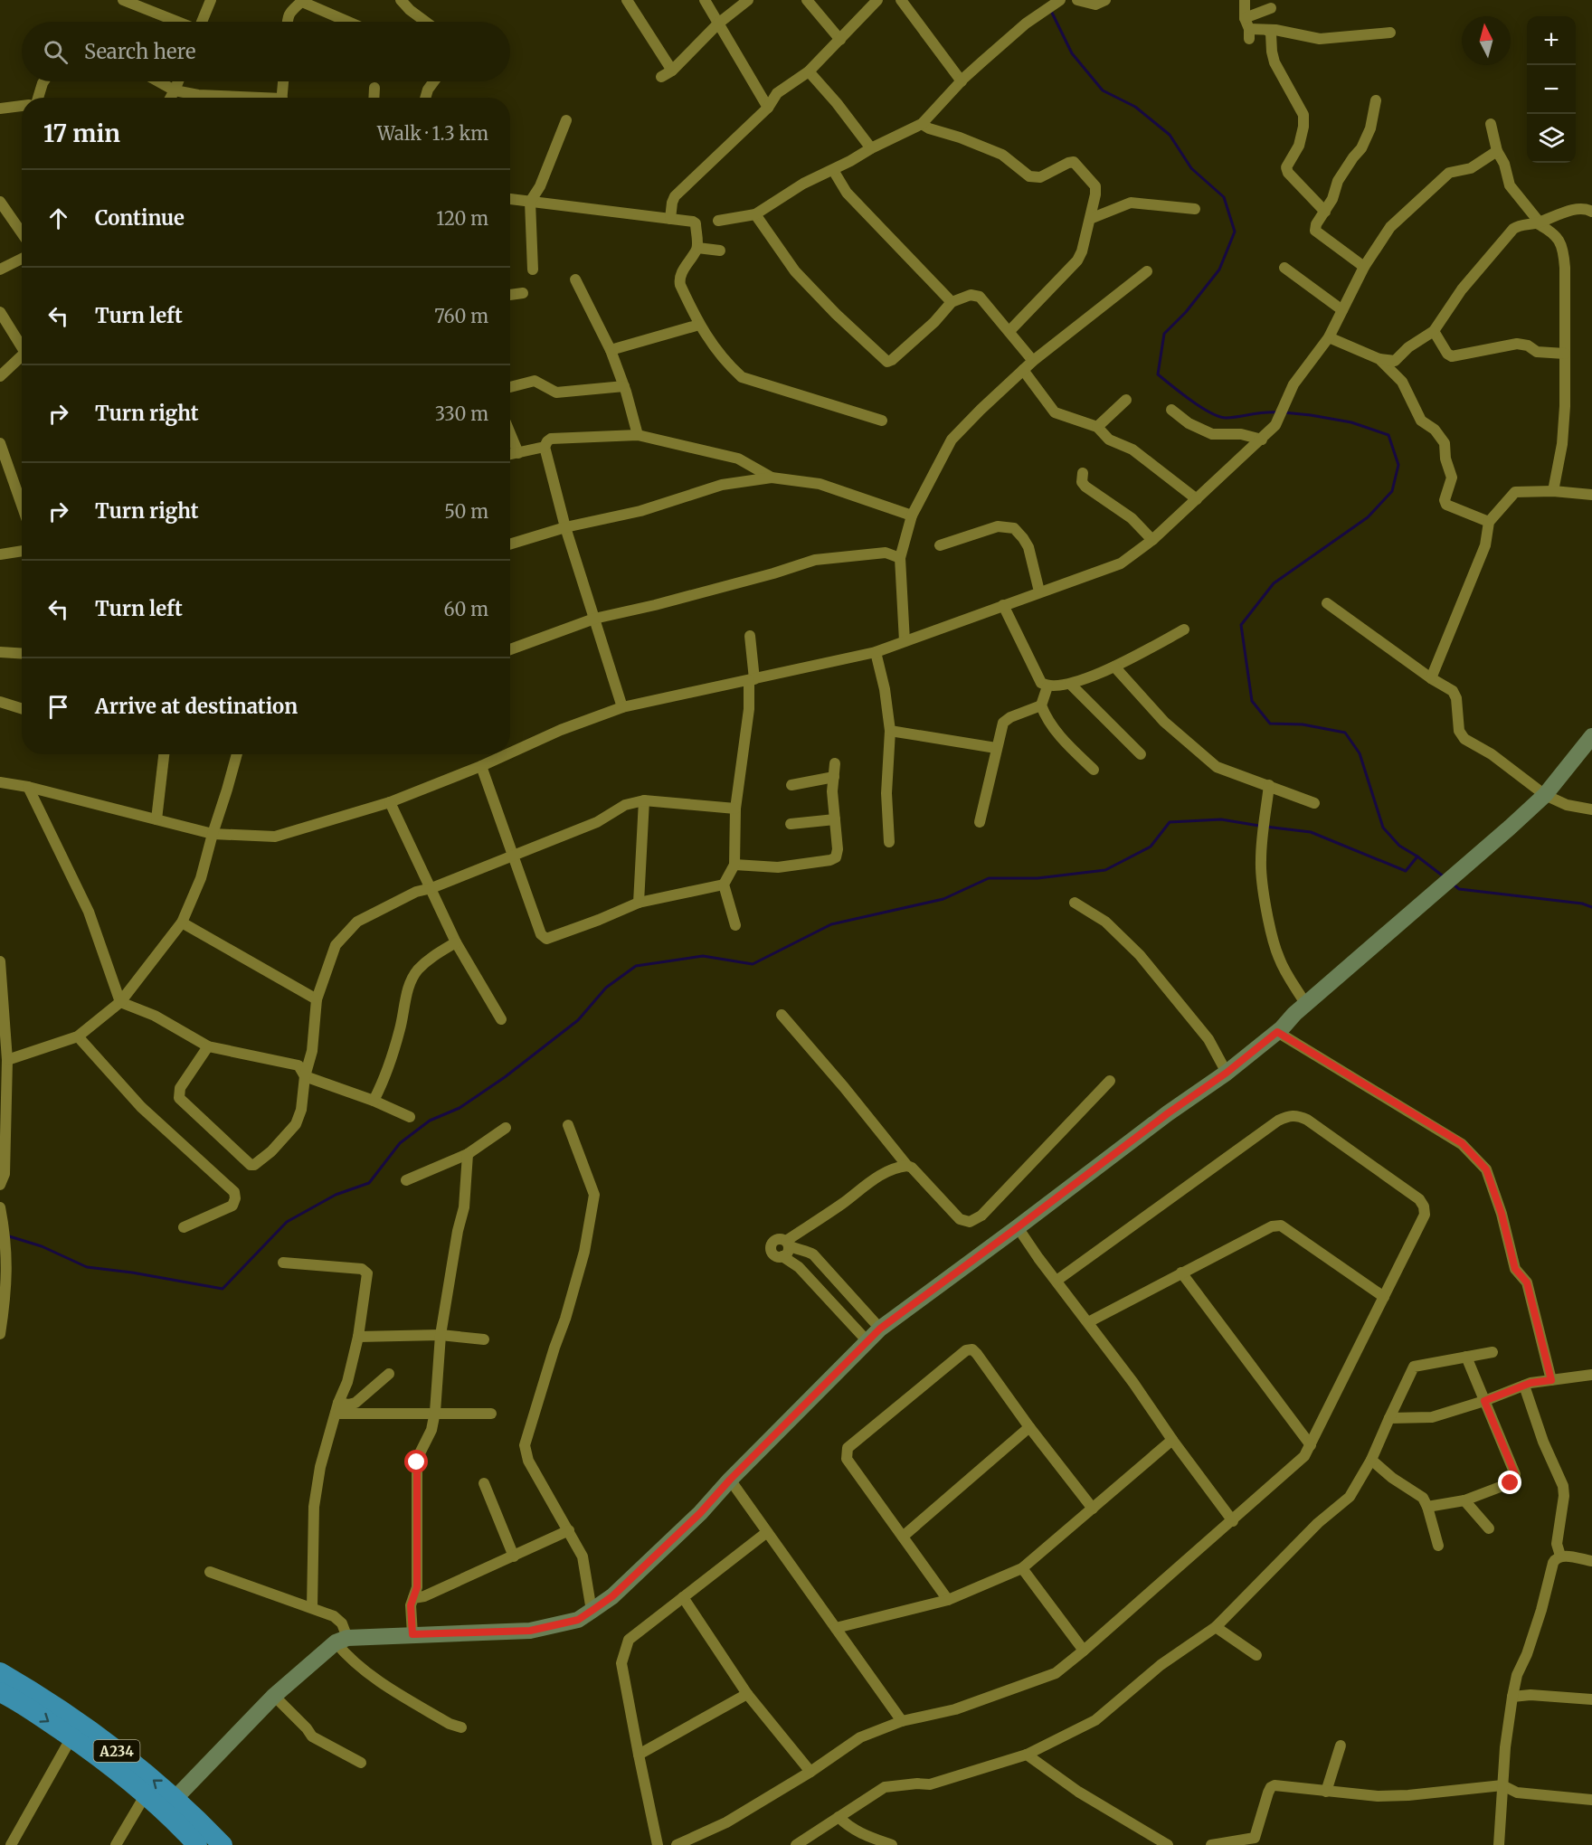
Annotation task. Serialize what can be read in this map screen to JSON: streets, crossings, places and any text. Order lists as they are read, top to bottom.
{
  "streets": {
    "highway": ["A234"]
  },
  "north": "top",
  "page": {
    "map_buttons": ["+", "−"],
    "search": "Search here",
    "heading": ["17 min", "Walk · 1.3 km"],
    "list": [
      ["Continue", "120 m"],
      ["Turn left", "760 m"],
      ["Turn right", "330 m"],
      ["Turn right", "50 m"],
      ["Turn left", "60 m"],
      "Arrive at destination"
    ]
  }
}
